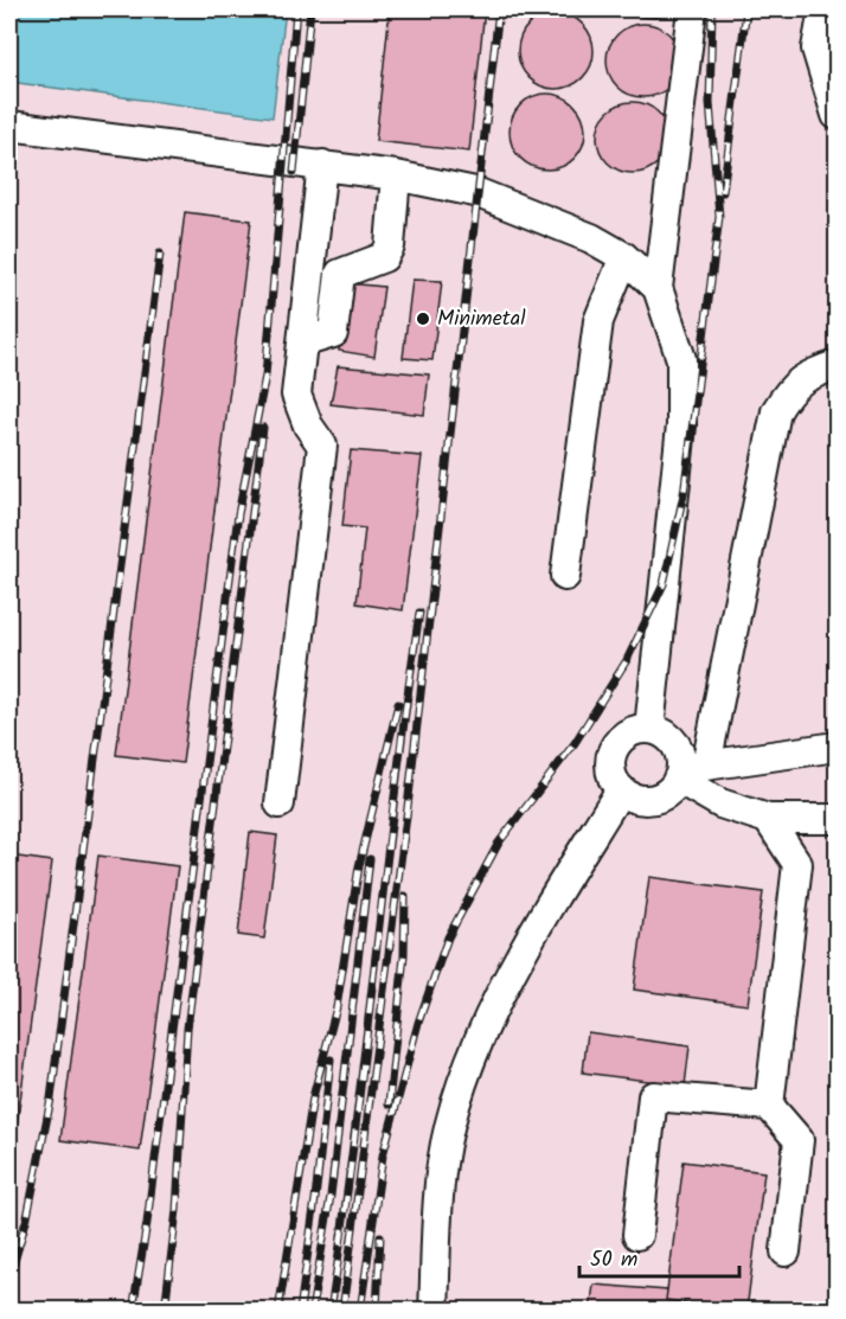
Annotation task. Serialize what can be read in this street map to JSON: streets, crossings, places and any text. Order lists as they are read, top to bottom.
{
  "places": ["Minimetal"],
  "scale_bar": "50 m"
}
